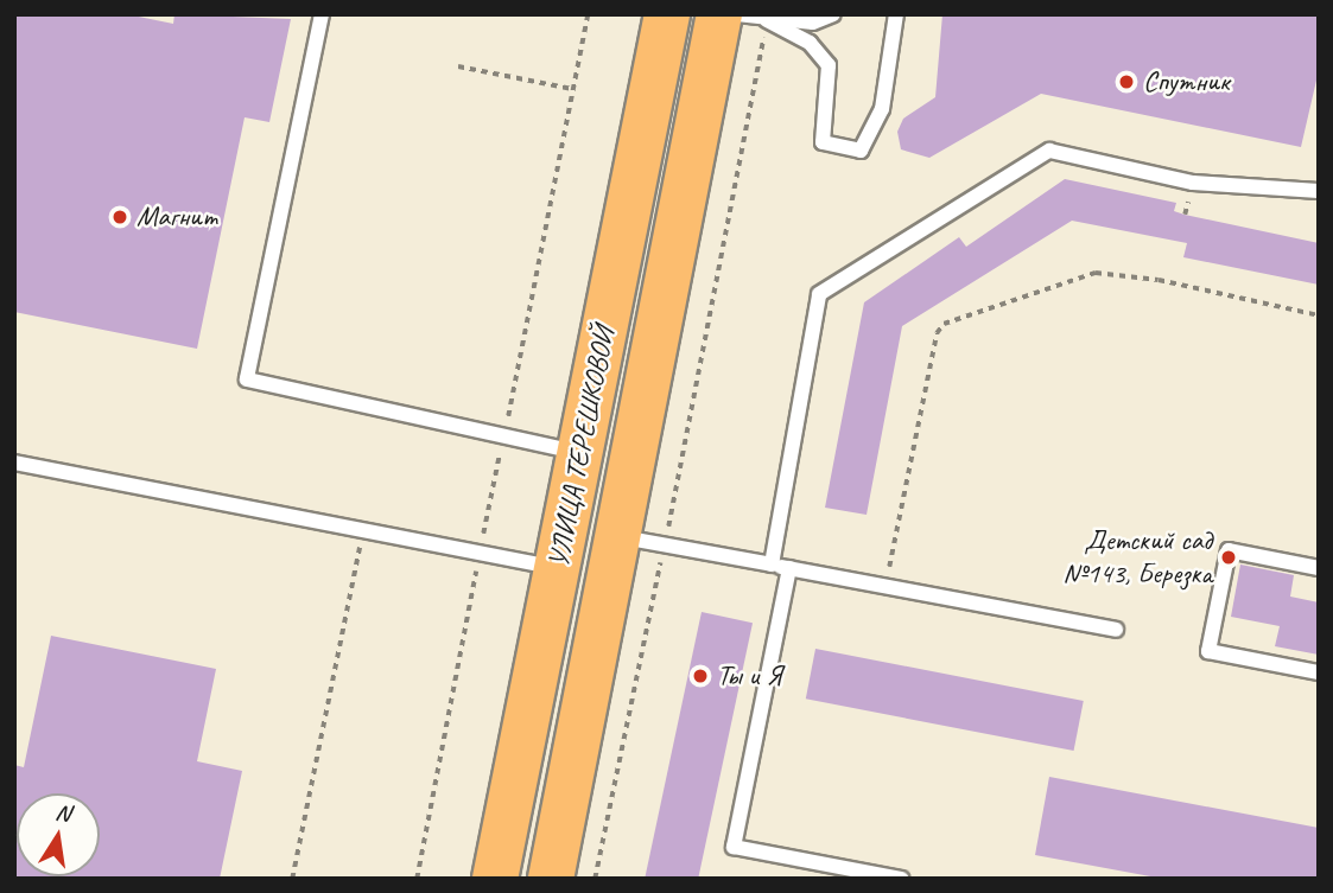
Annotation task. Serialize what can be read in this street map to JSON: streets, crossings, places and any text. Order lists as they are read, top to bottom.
{
  "streets": {
    "main road": ["УЛИЦА ТЕРЕШКОВОЙ"]
  },
  "places": [
    "Спутник",
    "Магнит",
    "Детский сад №143, Березка",
    "Ты и Я"
  ],
  "north": "top"
}
